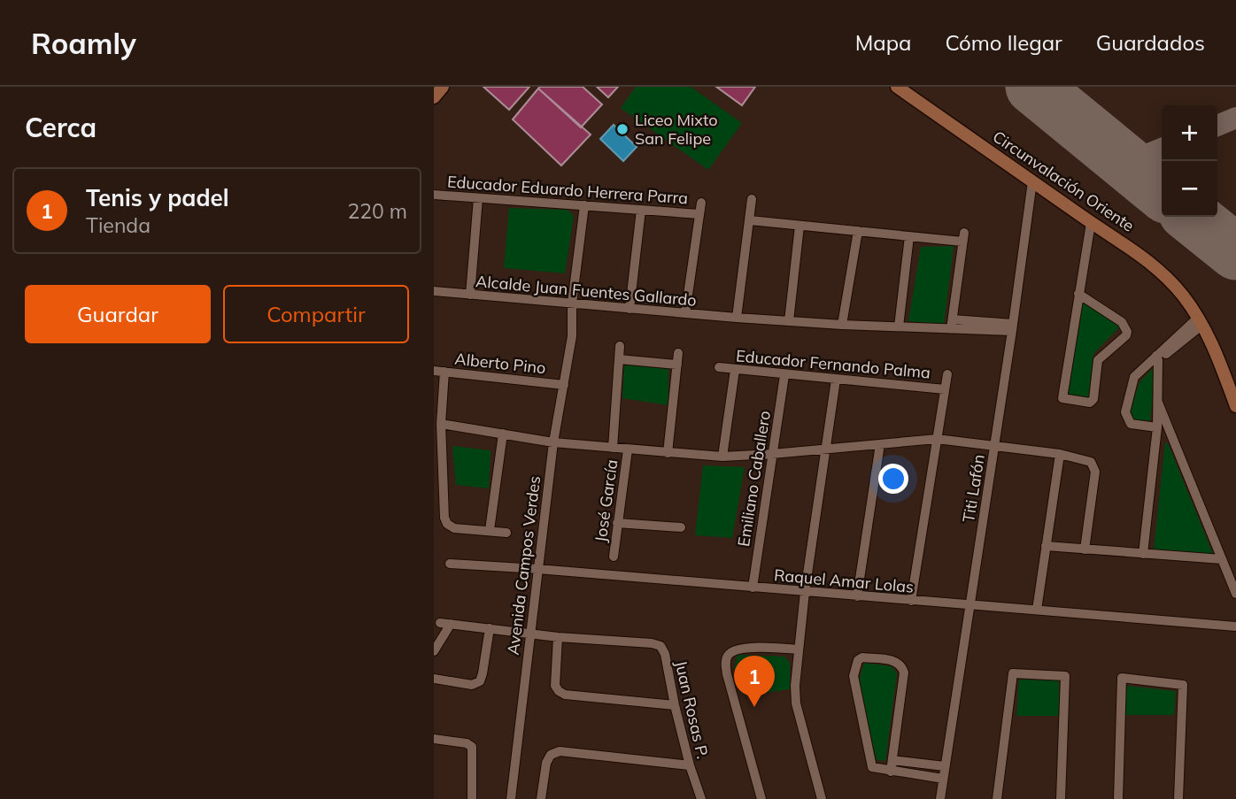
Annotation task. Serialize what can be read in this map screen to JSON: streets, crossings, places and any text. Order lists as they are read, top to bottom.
{
  "streets": {
    "street": [
      "Circunvalación Oriente",
      "Educador Eduardo Herrera Parra",
      "Alcalde Juan Fuentes Gallardo",
      "Alberto Pino",
      "Educador Fernando Palma",
      "Emiliano Caballero",
      "Titi Lafón",
      "José García",
      "Avenida Campos Verdes",
      "Raquel Amar Lolas",
      "Juan Rosas P."
    ]
  },
  "crossings": [
    ["Circunvalación Oriente", "Titi Lafón"],
    ["Educador Eduardo Herrera Parra", "Avenida Campos Verdes"],
    ["Alcalde Juan Fuentes Gallardo", "Titi Lafón"],
    ["Alcalde Juan Fuentes Gallardo", "Avenida Campos Verdes"],
    ["Alberto Pino", "Avenida Campos Verdes"],
    ["Educador Fernando Palma", "Emiliano Caballero"],
    ["Emiliano Caballero", "Raquel Amar Lolas"],
    ["Titi Lafón", "Raquel Amar Lolas"],
    ["Avenida Campos Verdes", "Raquel Amar Lolas"],
    ["Avenida Campos Verdes", "Juan Rosas P."]
  ],
  "places": ["Liceo Mixto San Felipe"],
  "page": {
    "header": "Roamly",
    "nav": ["Mapa", "Cómo llegar", "Guardados"],
    "heading": "Cerca",
    "map_buttons": ["+", "−"],
    "list": [
      {
        "mark": "1",
        "name": "Tenis y padel",
        "note": "Tienda",
        "value": "220 m"
      }
    ],
    "buttons": ["Guardar", "Compartir"],
    "pins": "1"
  }
}
